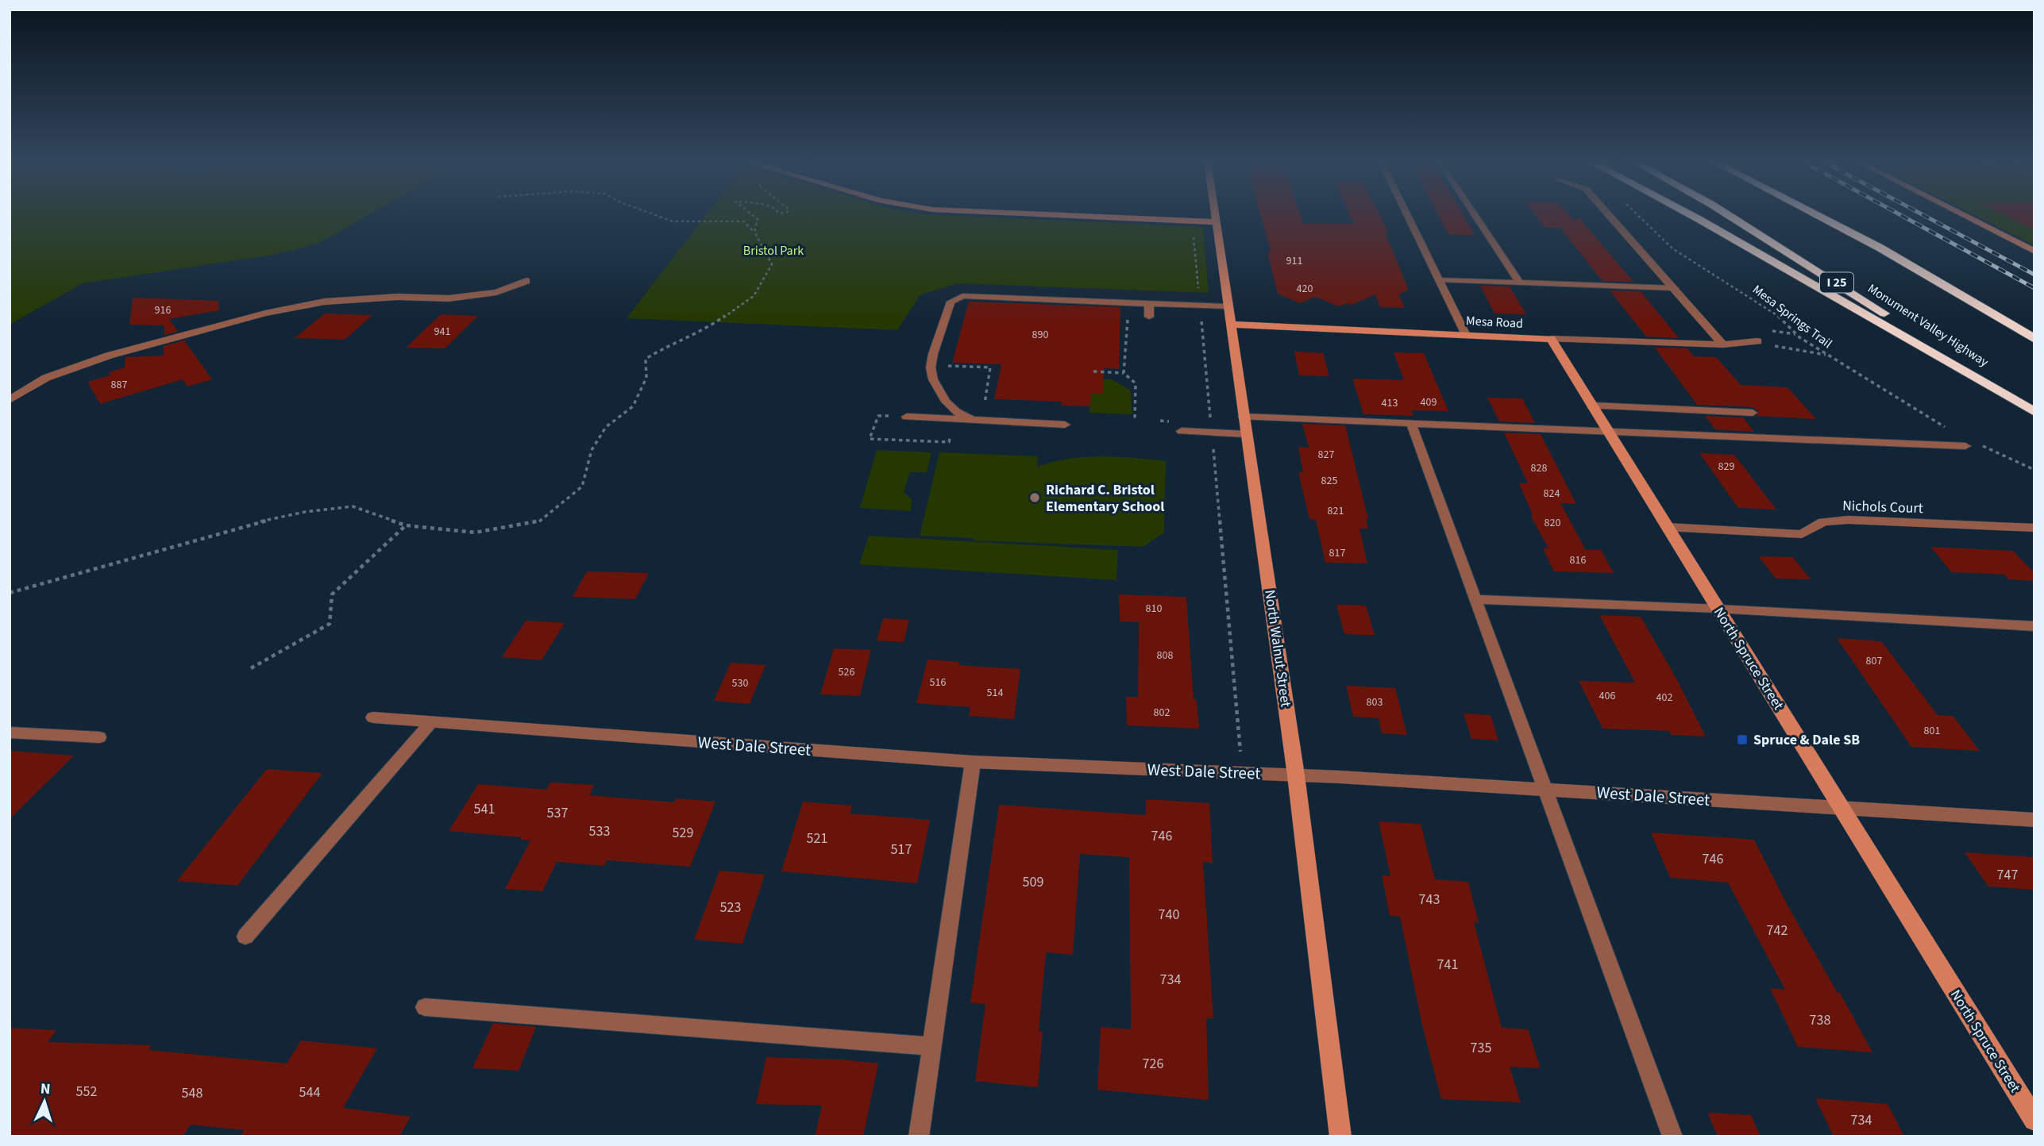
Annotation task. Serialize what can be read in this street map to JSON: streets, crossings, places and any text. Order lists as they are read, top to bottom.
{
  "streets": {
    "highway": ["I 25", "Monument Valley Highway"],
    "main road": ["Mesa Road", "North Walnut Street", "North Spruce Street"],
    "street": ["Nichols Court", "West Dale Street"],
    "path": ["Mesa Springs Trail"]
  },
  "crossings": [
    ["Mesa Road", "North Walnut Street"],
    ["Mesa Road", "North Spruce Street"],
    ["Nichols Court", "North Spruce Street"],
    ["North Walnut Street", "West Dale Street"],
    ["North Spruce Street", "West Dale Street"]
  ],
  "parks": ["Bristol Park"],
  "places": {
    "other": ["Richard C. Bristol Elementary School"],
    "transit": ["Spruce & Dale SB"]
  },
  "house_numbers": [
    "911",
    "420",
    "916",
    "941",
    "890",
    "887",
    "409",
    "413",
    "827",
    "829",
    "828",
    "825",
    "824",
    "821",
    "820",
    "817",
    "816",
    "810",
    "808",
    "807",
    "526",
    "516",
    "530",
    "514",
    "406",
    "402",
    "803",
    "802",
    "801",
    "541",
    "537",
    "533",
    "529",
    "746",
    "521",
    "517",
    "746",
    "747",
    "509",
    "743",
    "523",
    "740",
    "742",
    "741",
    "734",
    "738",
    "735",
    "726",
    "552",
    "544",
    "548",
    "734"
  ],
  "north": "top"
}
